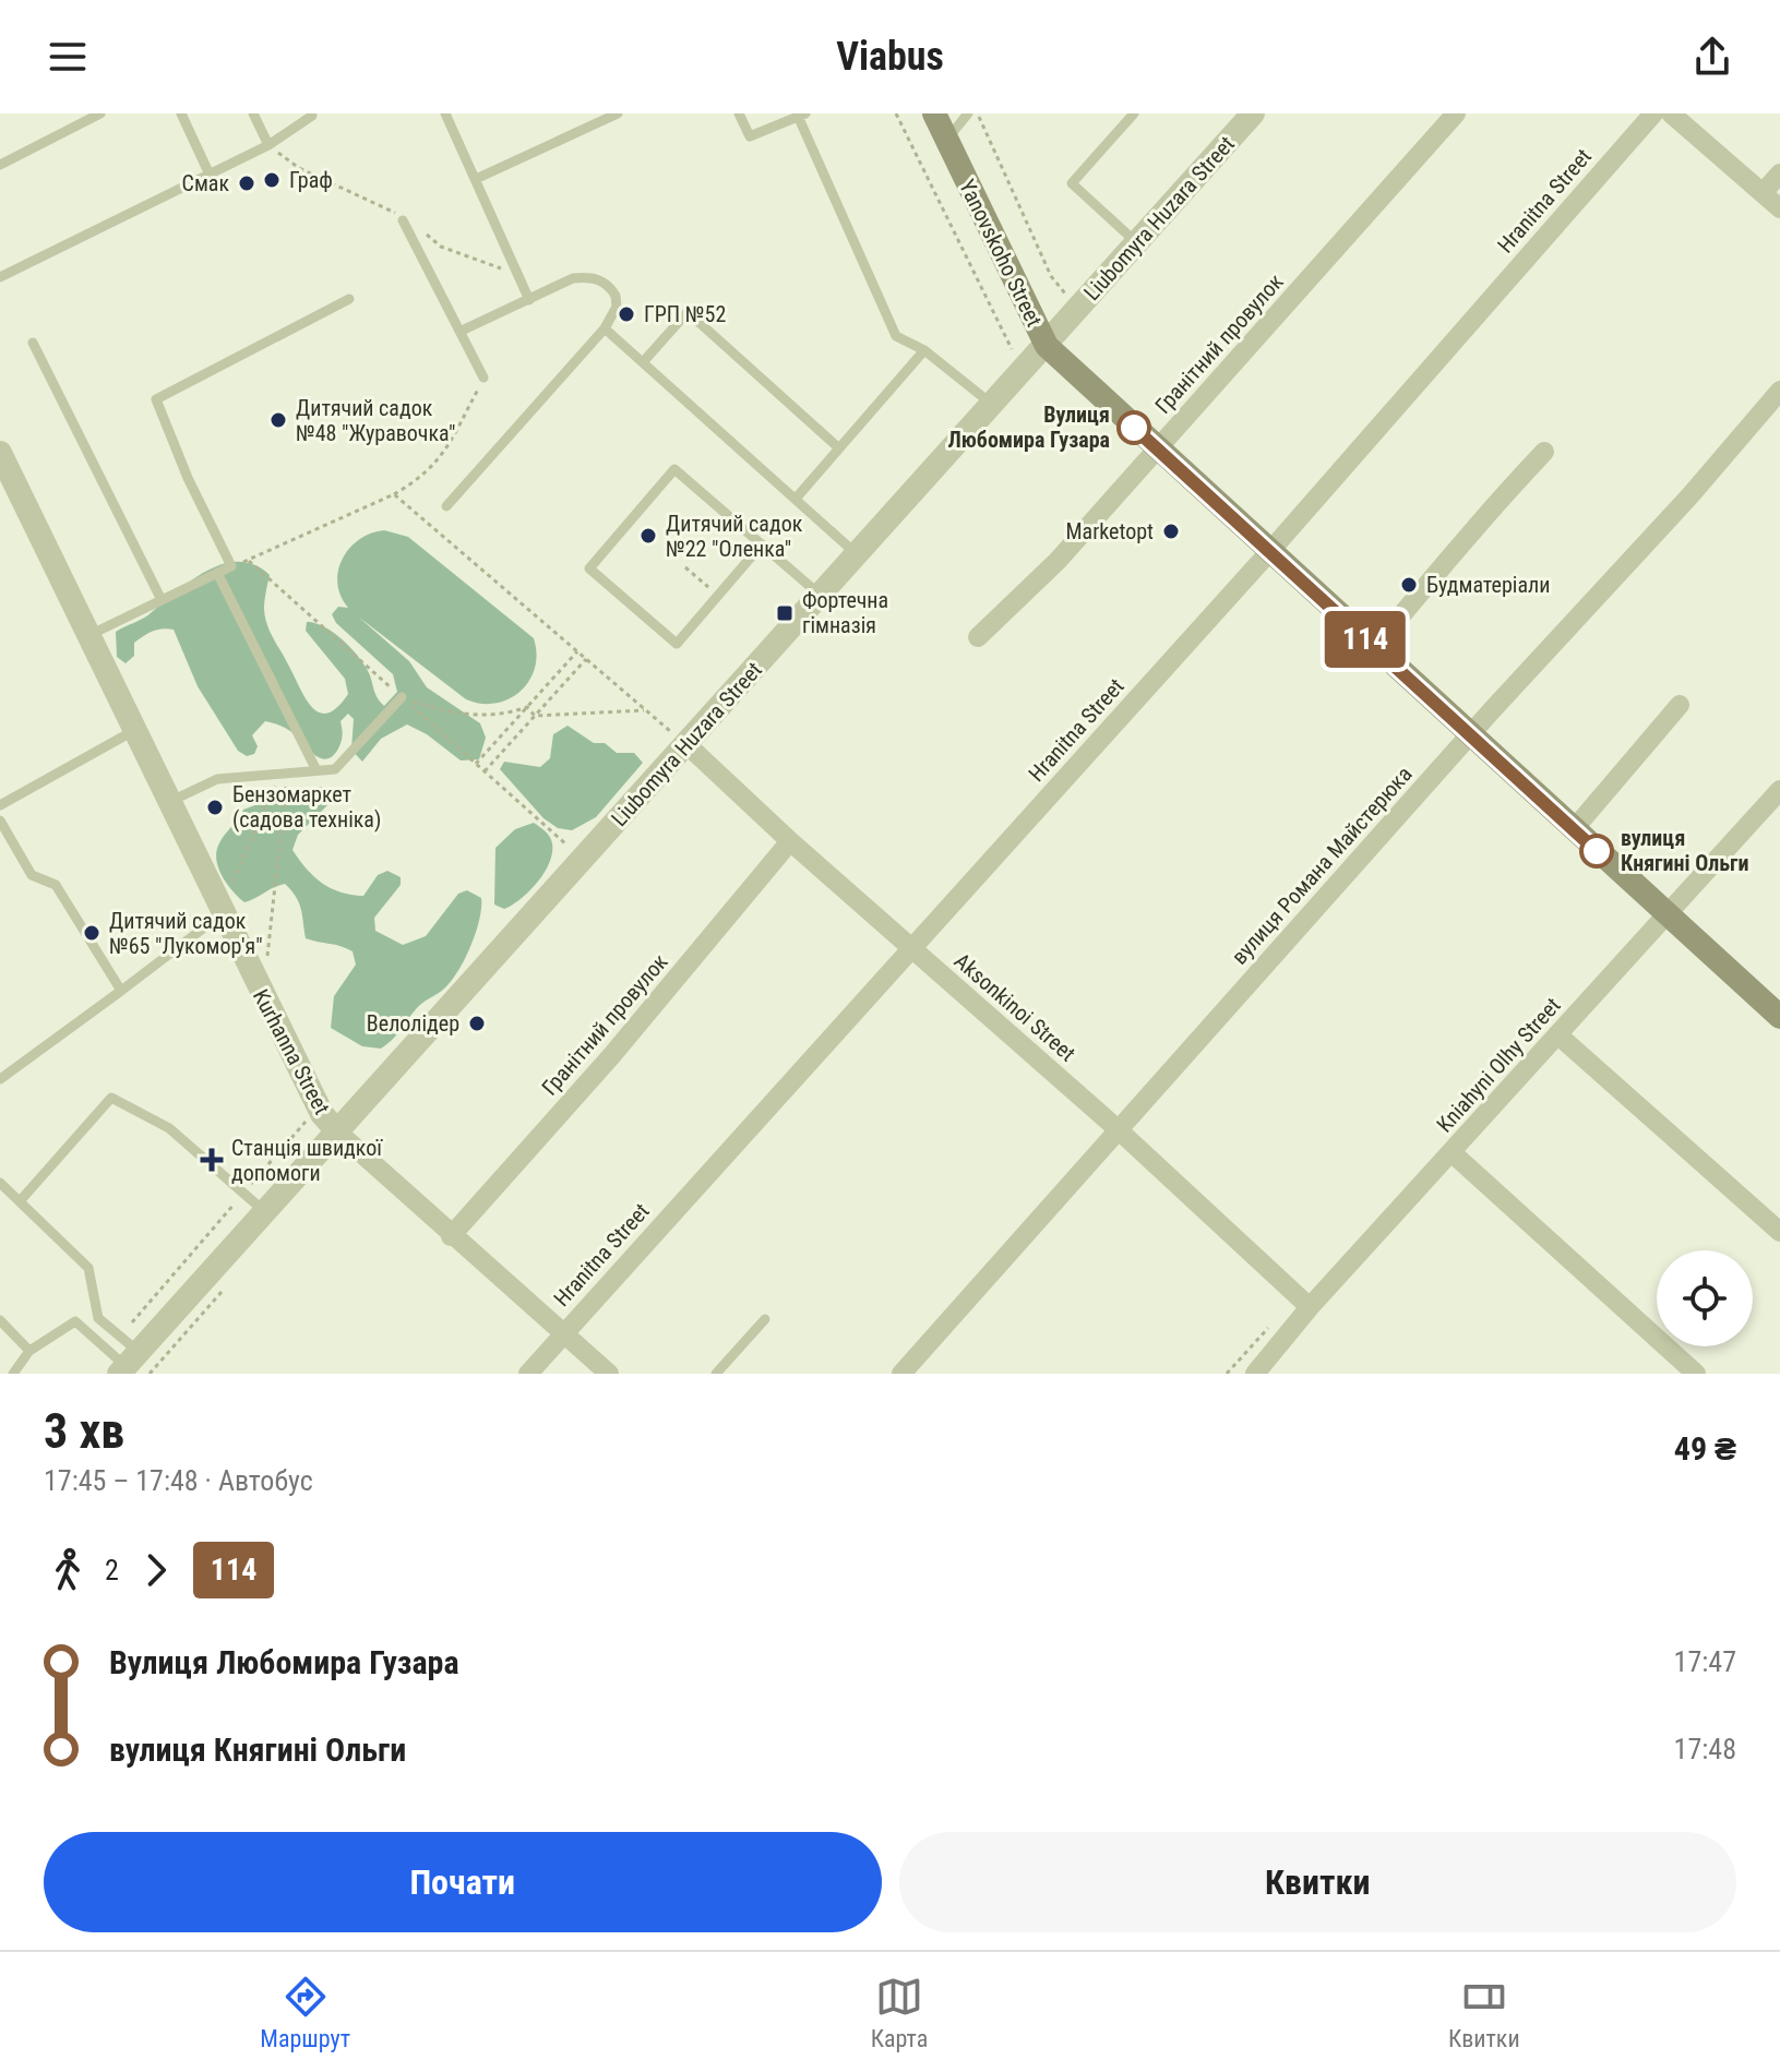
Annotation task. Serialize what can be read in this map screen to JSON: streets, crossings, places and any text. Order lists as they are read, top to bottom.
{
  "streets": {
    "main road": ["Yanovskoho Street"],
    "street": [
      "Hranitna Street",
      "Liubomyra Huzara Street",
      "Гранітний провулок",
      "вулиця Романа Майстерюка",
      "Aksonkinoi Street",
      "Kurhanna Street",
      "Kniahyni Olhy Street"
    ]
  },
  "crossings": [
    ["Hranitna Street", "Yanovskoho Street"],
    ["Hranitna Street", "Aksonkinoi Street"],
    ["Hranitna Street", "Kurhanna Street"],
    ["Liubomyra Huzara Street", "Yanovskoho Street"],
    ["Liubomyra Huzara Street", "Aksonkinoi Street"],
    ["Liubomyra Huzara Street", "Kurhanna Street"],
    ["Yanovskoho Street", "Гранітний провулок"],
    ["Yanovskoho Street", "вулиця Романа Майстерюка"],
    ["Yanovskoho Street", "Kniahyni Olhy Street"],
    ["Гранітний провулок", "Aksonkinoi Street"],
    ["Гранітний провулок", "Kurhanna Street"],
    ["вулиця Романа Майстерюка", "Aksonkinoi Street"],
    ["Aksonkinoi Street", "Kniahyni Olhy Street"]
  ],
  "places": {
    "other": [
      "Граф",
      "Смак",
      "ГРП №52",
      "Дитячий садок №48 \"Журавочка\"",
      "Вулиця Любомира Гузара",
      "Marketopt",
      "Дитячий садок №22 \"Оленка\"",
      "Будматеріали",
      "Бензомаркет (садова техніка)",
      "вулиця Княгині Ольги",
      "Дитячий садок №65 \"Лукомор'я\"",
      "Велолідер"
    ],
    "transit": ["Фортечна гімназія"],
    "health": ["Станція швидкої допомоги"]
  },
  "lines": ["bus line 114"],
  "page": {
    "header": "Viabus",
    "on_map": "114",
    "heading": ["3 хв", "17:45 – 17:48 · Автобус", "49 ₴"],
    "legs": ["2", "114"],
    "list": [
      {
        "name": "Вулиця Любомира Гузара",
        "value": "17:47"
      },
      {
        "name": "вулиця Княгині Ольги",
        "value": "17:48"
      }
    ],
    "buttons": ["Почати", "Квитки"],
    "tabs": ["Маршрут", "Карта", "Квитки"]
  }
}
